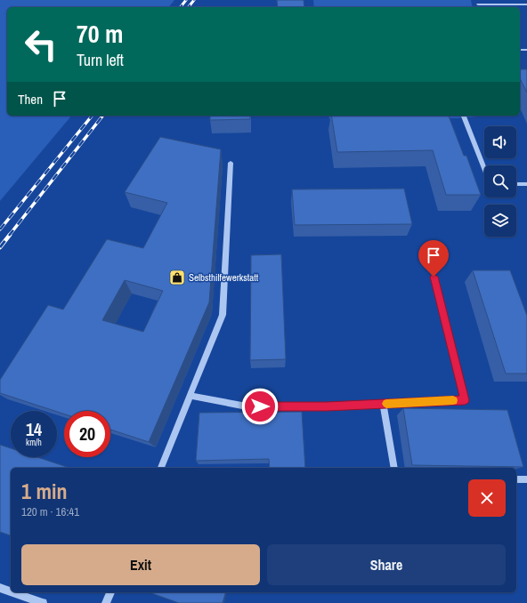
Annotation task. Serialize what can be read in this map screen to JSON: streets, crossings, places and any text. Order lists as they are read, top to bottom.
{
  "places": {
    "shop": ["Selbsthilfewerkstatt"]
  },
  "page": {
    "turn": ["70 m", "Turn left"],
    "then": "Then",
    "speed": "14 km/h",
    "limit": "20",
    "heading": ["1 min", "120 m · 16:41"],
    "buttons": ["Exit", "Share"]
  }
}
